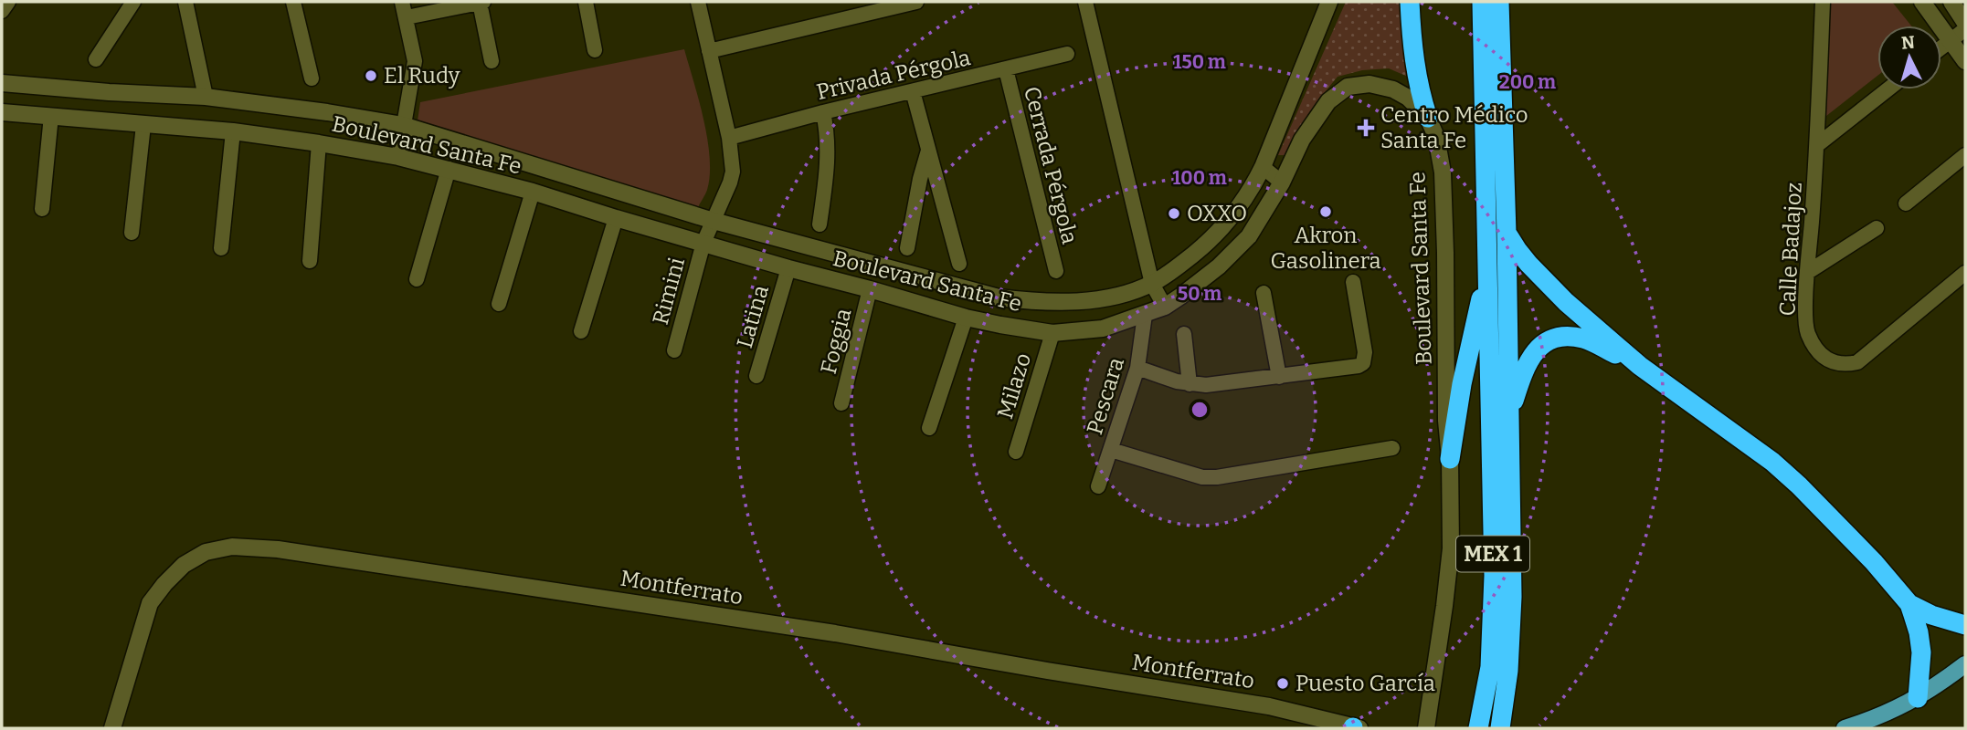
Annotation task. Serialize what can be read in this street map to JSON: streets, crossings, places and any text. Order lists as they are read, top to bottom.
{
  "streets": {
    "highway": ["MEX 1"],
    "main road": ["Boulevard Santa Fe", "Montferrato"],
    "street": [
      "Privada Pérgola",
      "Cerrada Pérgola",
      "Calle Badajoz",
      "Rimini",
      "Latina",
      "Foggia",
      "Milazo",
      "Pescara"
    ]
  },
  "crossings": [
    ["Privada Pérgola", "Cerrada Pérgola"],
    ["Privada Pérgola", "Rimini"],
    ["Boulevard Santa Fe", "Rimini"],
    ["Boulevard Santa Fe", "Latina"],
    ["Boulevard Santa Fe", "Foggia"],
    ["Boulevard Santa Fe", "Milazo"],
    ["Boulevard Santa Fe", "Pescara"]
  ],
  "places": {
    "other": [
      "El Rudy",
      "Akron Gasolinera",
      "OXXO",
      "Puesto García"
    ],
    "health": ["Centro Médico Santa Fe"]
  },
  "north": "top",
  "rings": [
    "150 m",
    "200 m",
    "100 m",
    "50 m"
  ]
}
